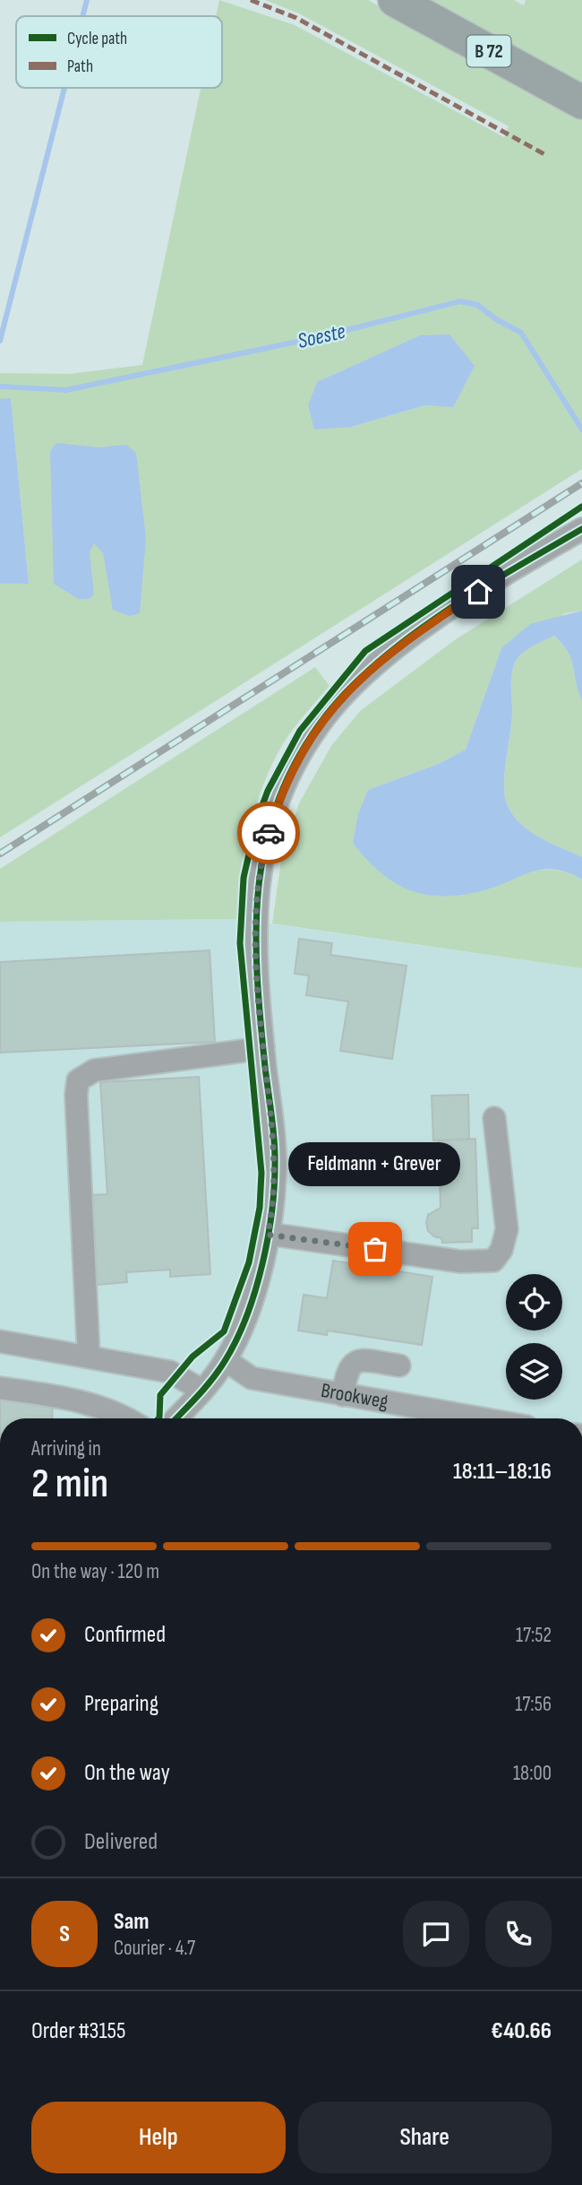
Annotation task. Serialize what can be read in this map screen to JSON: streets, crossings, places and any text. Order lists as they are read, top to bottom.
{
  "streets": {
    "highway": ["B 72"],
    "street": ["Brookweg"]
  },
  "water": ["Soeste"],
  "places": ["Feldmann + Grever"],
  "legend": ["Cycle path", "Path"],
  "page": {
    "bubble": "Feldmann + Grever",
    "heading": ["2 min", "Arriving in", "18:11–18:16"],
    "panel": [
      "Sam",
      "Courier · 4.7",
      "Order #3155",
      "€40.66"
    ],
    "bar": "On the way · 120 m",
    "list": [
      ["Confirmed", "17:52"],
      ["Preparing", "17:56"],
      ["On the way", "18:00"],
      "Delivered"
    ],
    "round": "S",
    "buttons": ["Help", "Share"]
  }
}
